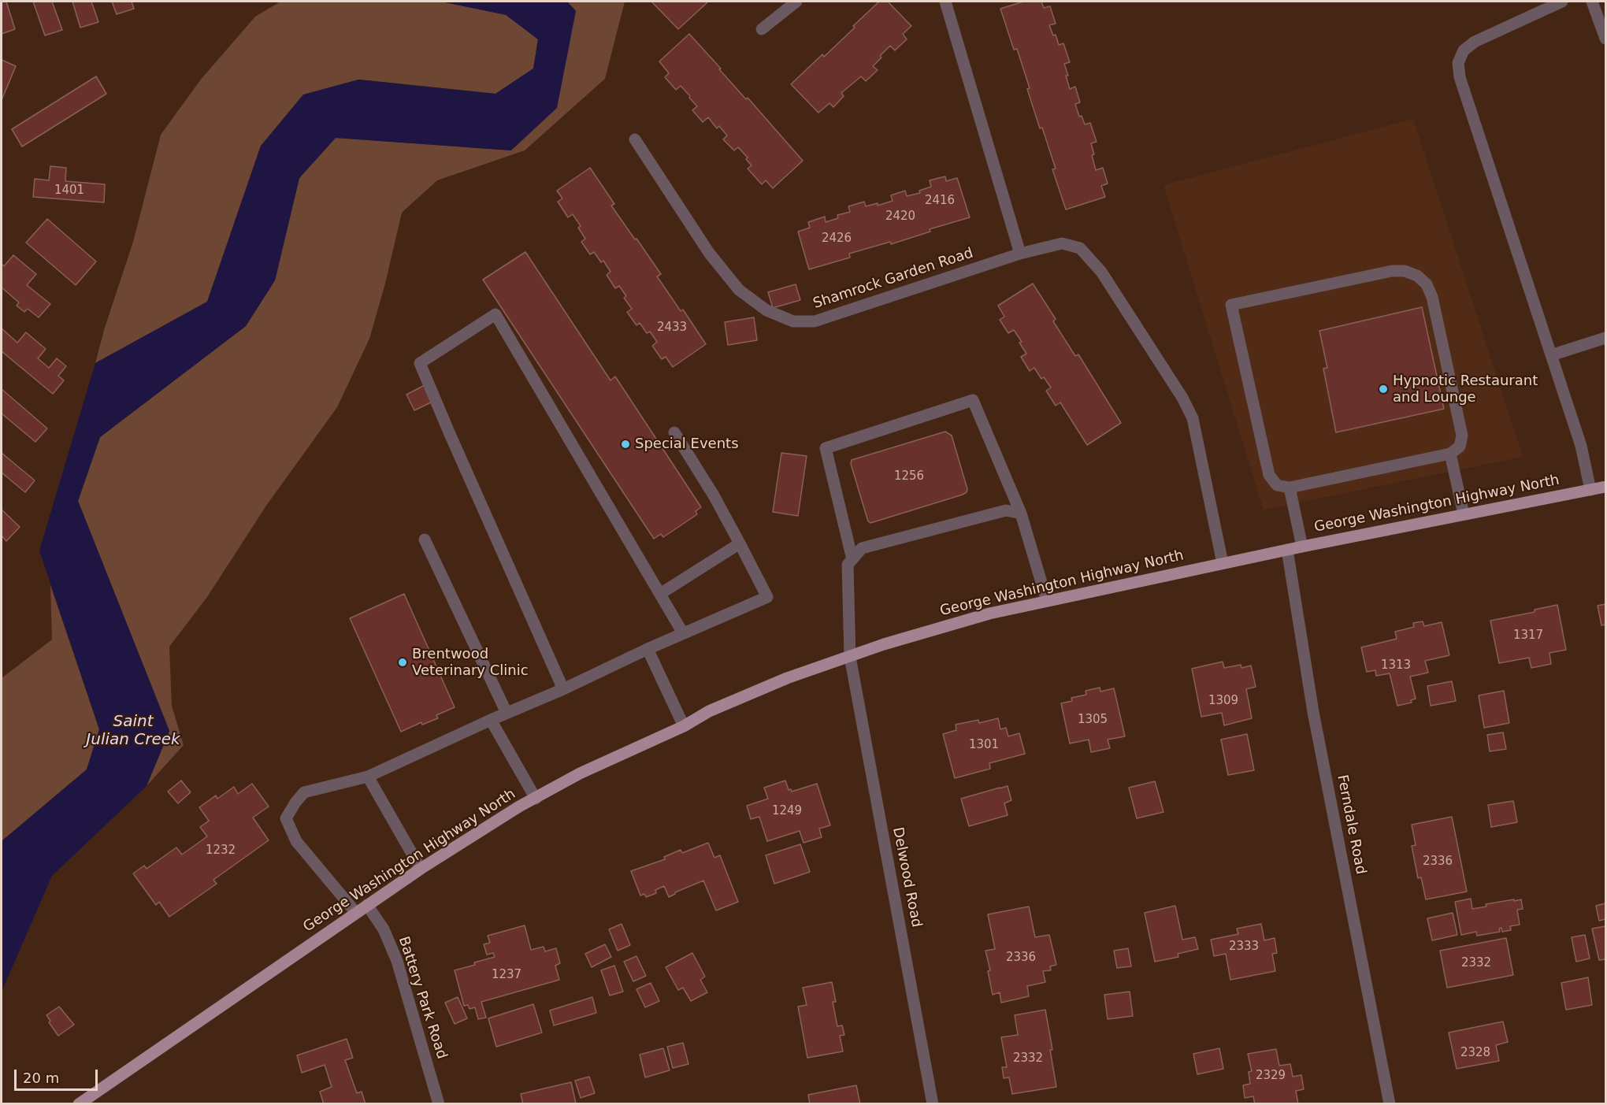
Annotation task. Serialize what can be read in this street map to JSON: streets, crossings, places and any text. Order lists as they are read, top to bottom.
{
  "streets": {
    "main road": ["George Washington Highway North"],
    "street": [
      "Shamrock Garden Road",
      "Ferndale Road",
      "Delwood Road",
      "Battery Park Road"
    ]
  },
  "crossings": [
    ["Shamrock Garden Road", "George Washington Highway North"],
    ["George Washington Highway North", "Ferndale Road"],
    ["George Washington Highway North", "Delwood Road"],
    ["George Washington Highway North", "Battery Park Road"]
  ],
  "water": ["Saint Julian Creek"],
  "places": ["Hypnotic Restaurant and Lounge", "Special Events", "Brentwood Veterinary Clinic"],
  "house_numbers": [
    "1401",
    "2416",
    "2420",
    "2426",
    "2433",
    "1256",
    "1317",
    "1313",
    "1309",
    "1305",
    "1301",
    "1249",
    "1232",
    "2336",
    "2333",
    "2336",
    "2332",
    "1237",
    "2328",
    "2332",
    "2329"
  ],
  "scale_bar": "20 m"
}
